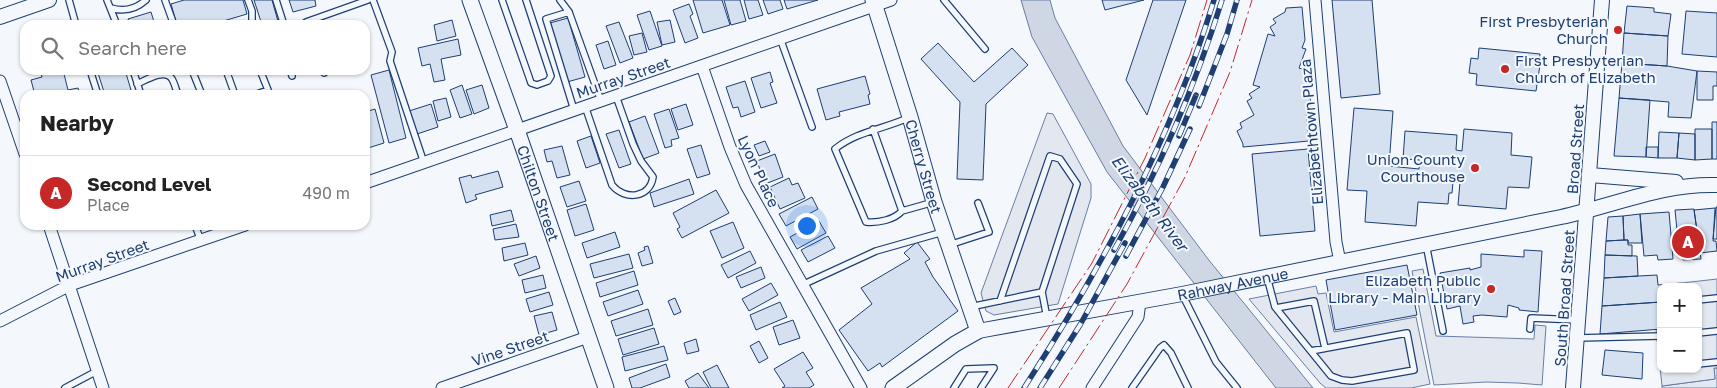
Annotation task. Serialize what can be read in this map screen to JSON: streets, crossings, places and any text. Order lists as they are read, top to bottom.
{
  "streets": {
    "main road": ["Cherry Street", "Chilton Street", "Rahway Avenue"],
    "street": [
      "Murray Street",
      "Elizabethtown Plaza",
      "Broad Street",
      "Lyon Place",
      "South Broad Street",
      "Vine Street"
    ]
  },
  "crossings": [
    ["Murray Street", "Cherry Street"],
    ["Murray Street", "Lyon Place"],
    ["Murray Street", "Chilton Street"],
    ["Elizabethtown Plaza", "Rahway Avenue"],
    ["Broad Street", "Rahway Avenue"],
    ["Broad Street", "South Broad Street"],
    ["Cherry Street", "Rahway Avenue"],
    ["Chilton Street", "Vine Street"],
    ["Rahway Avenue", "South Broad Street"]
  ],
  "water": ["Elizabeth River"],
  "places": [
    "First Presbyterian Church",
    "First Presbyterian Church of Elizabeth",
    "Union County Courthouse",
    "Elizabeth Public Library - Main Library"
  ],
  "page": {
    "search": "Search here",
    "heading": "Nearby",
    "list": [
      {
        "mark": "A",
        "name": "Second Level",
        "note": "Place",
        "value": "490 m"
      }
    ],
    "pins": "A",
    "map_buttons": ["+", "−"]
  }
}
